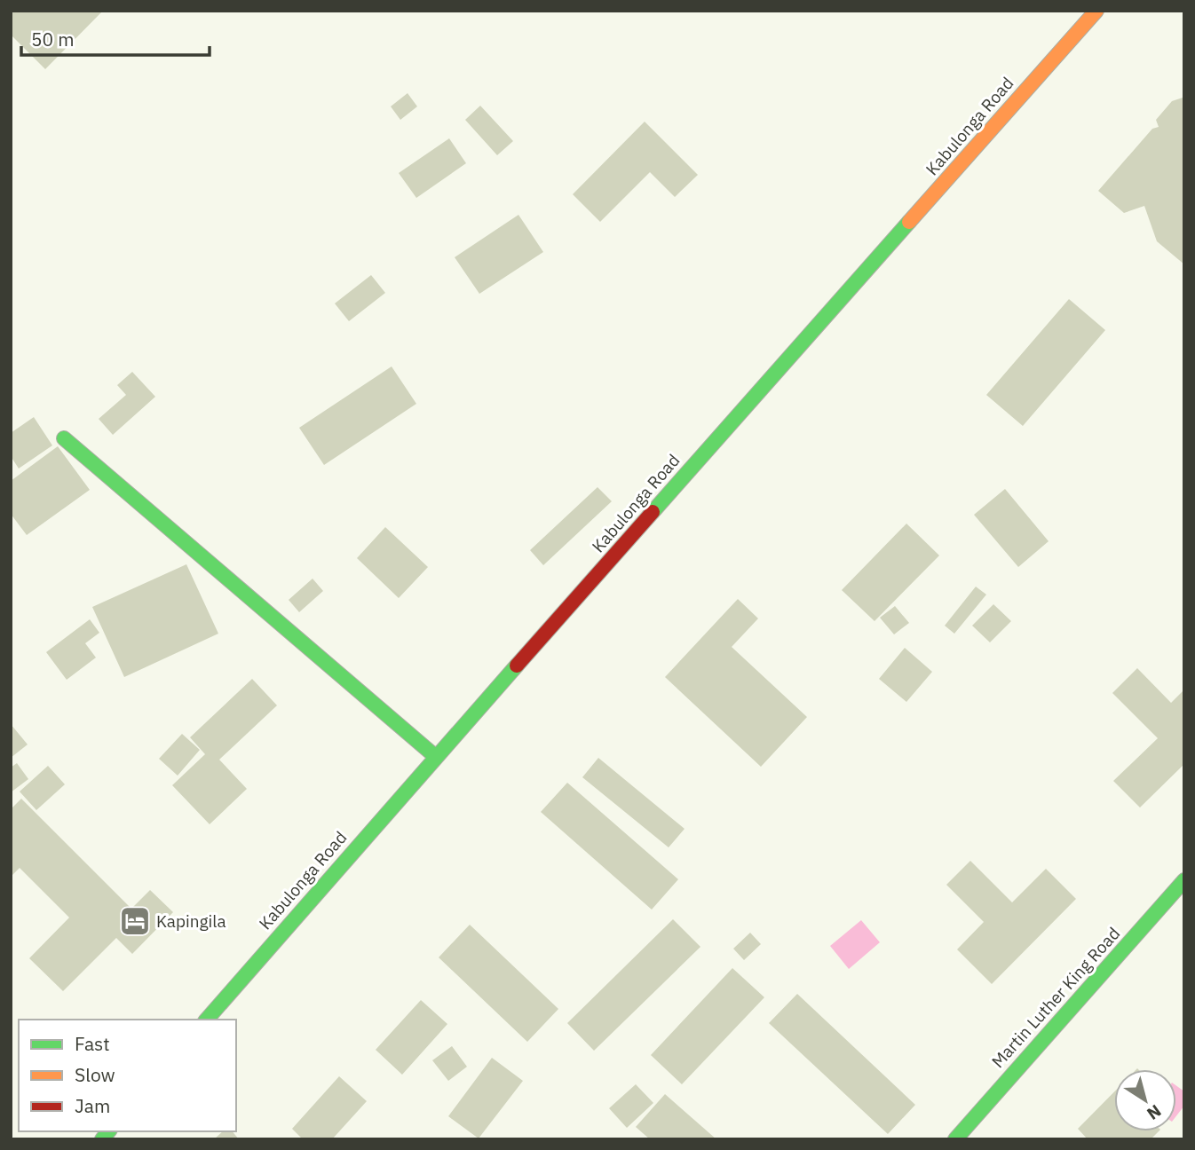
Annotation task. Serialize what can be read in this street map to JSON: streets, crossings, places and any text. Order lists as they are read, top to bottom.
{
  "streets": {
    "main road": ["Kabulonga Road", "Martin Luther King Road"]
  },
  "places": {
    "hotel": ["Kapingila"]
  },
  "legend": ["Fast", "Slow", "Jam"],
  "scale_bar": "50 m",
  "north": "bottom right"
}
